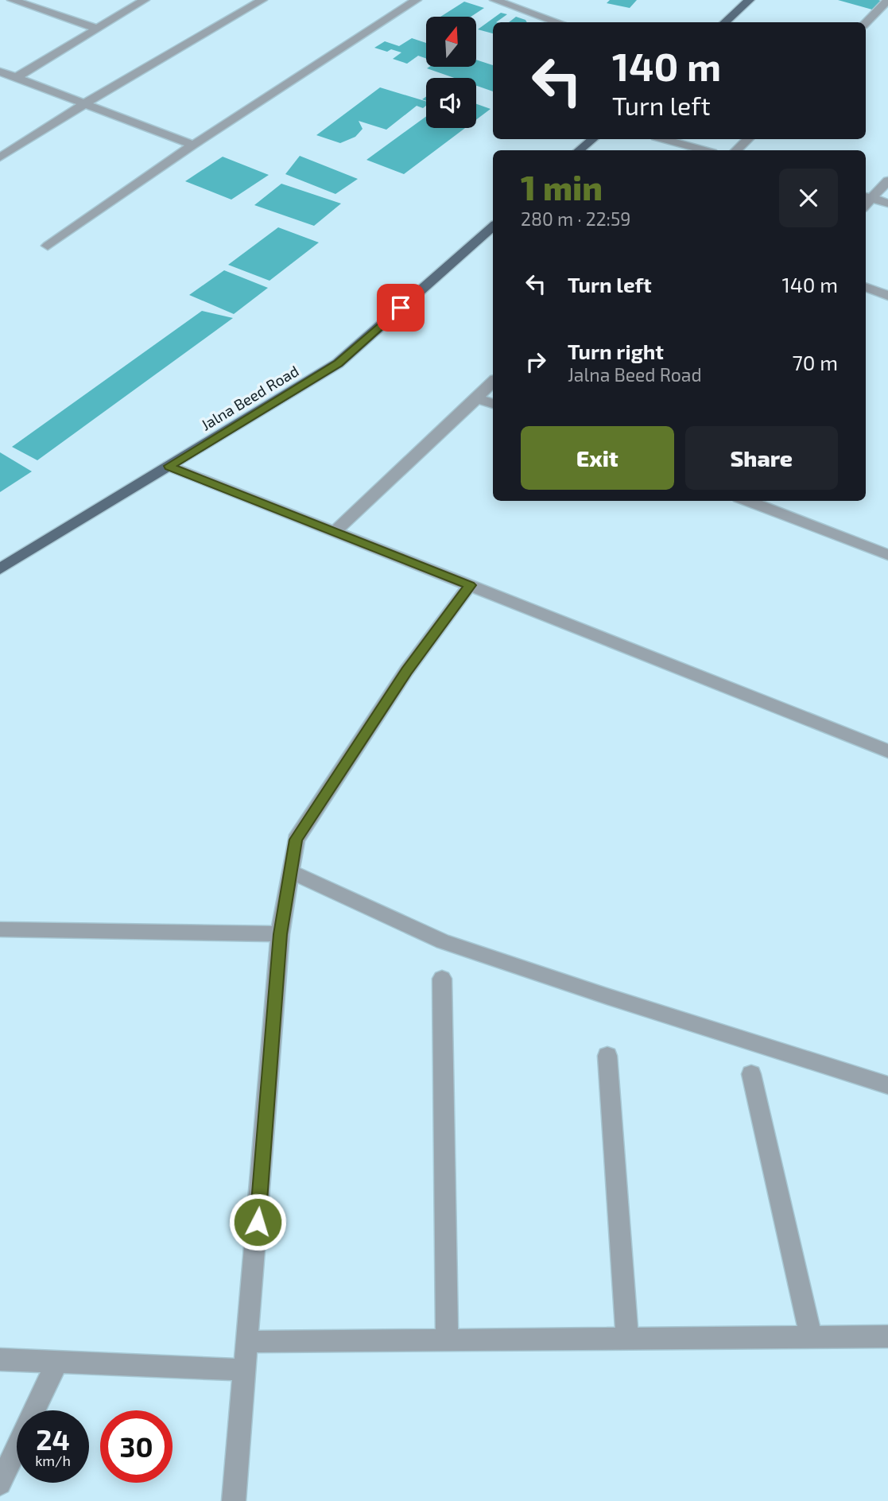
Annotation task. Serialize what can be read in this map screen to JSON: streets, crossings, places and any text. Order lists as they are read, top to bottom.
{
  "streets": {
    "main road": ["Jalna Beed Road"]
  },
  "north": "top",
  "page": {
    "turn": ["140 m", "Turn left"],
    "heading": ["1 min", "280 m · 22:59"],
    "list": [
      {
        "name": "Turn left",
        "value": "140 m"
      },
      {
        "name": "Turn right",
        "note": "Jalna Beed Road",
        "value": "70 m"
      }
    ],
    "buttons": ["Exit", "Share"],
    "speed": "24 km/h",
    "limit": "30"
  }
}
